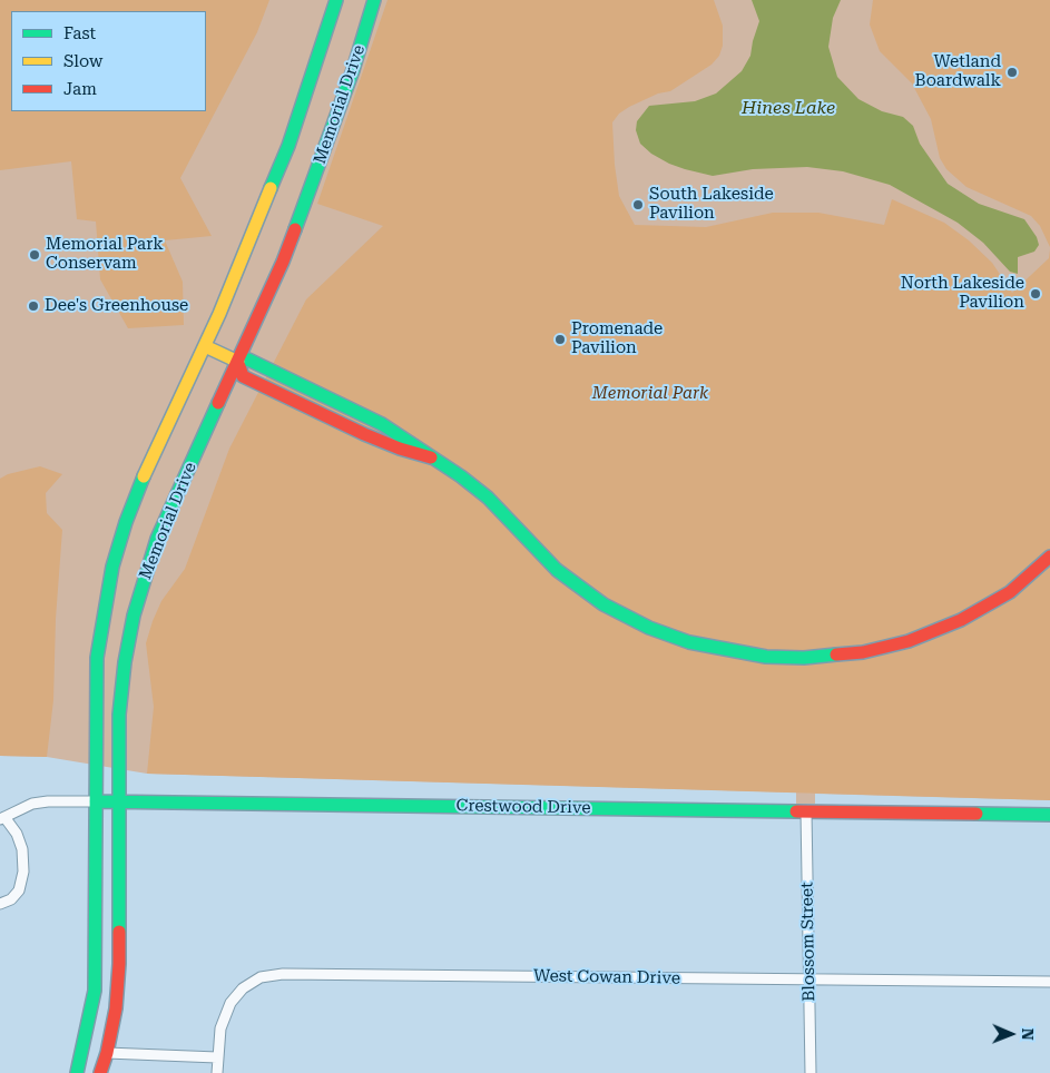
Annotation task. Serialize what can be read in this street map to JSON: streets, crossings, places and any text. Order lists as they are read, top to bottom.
{
  "streets": {
    "main road": ["Memorial Drive", "Crestwood Drive"],
    "street": ["Blossom Street", "West Cowan Drive"]
  },
  "crossings": [
    ["Memorial Drive", "Crestwood Drive"],
    ["Crestwood Drive", "Blossom Street"],
    ["Blossom Street", "West Cowan Drive"]
  ],
  "water": ["Hines Lake"],
  "parks": ["Memorial Park"],
  "places": [
    "Wetland Boardwalk",
    "South Lakeside Pavilion",
    "Memorial Park Conservam",
    "North Lakeside Pavilion",
    "Dee's Greenhouse",
    "Promenade Pavilion"
  ],
  "legend": ["Fast", "Slow", "Jam"],
  "north": "right"
}
